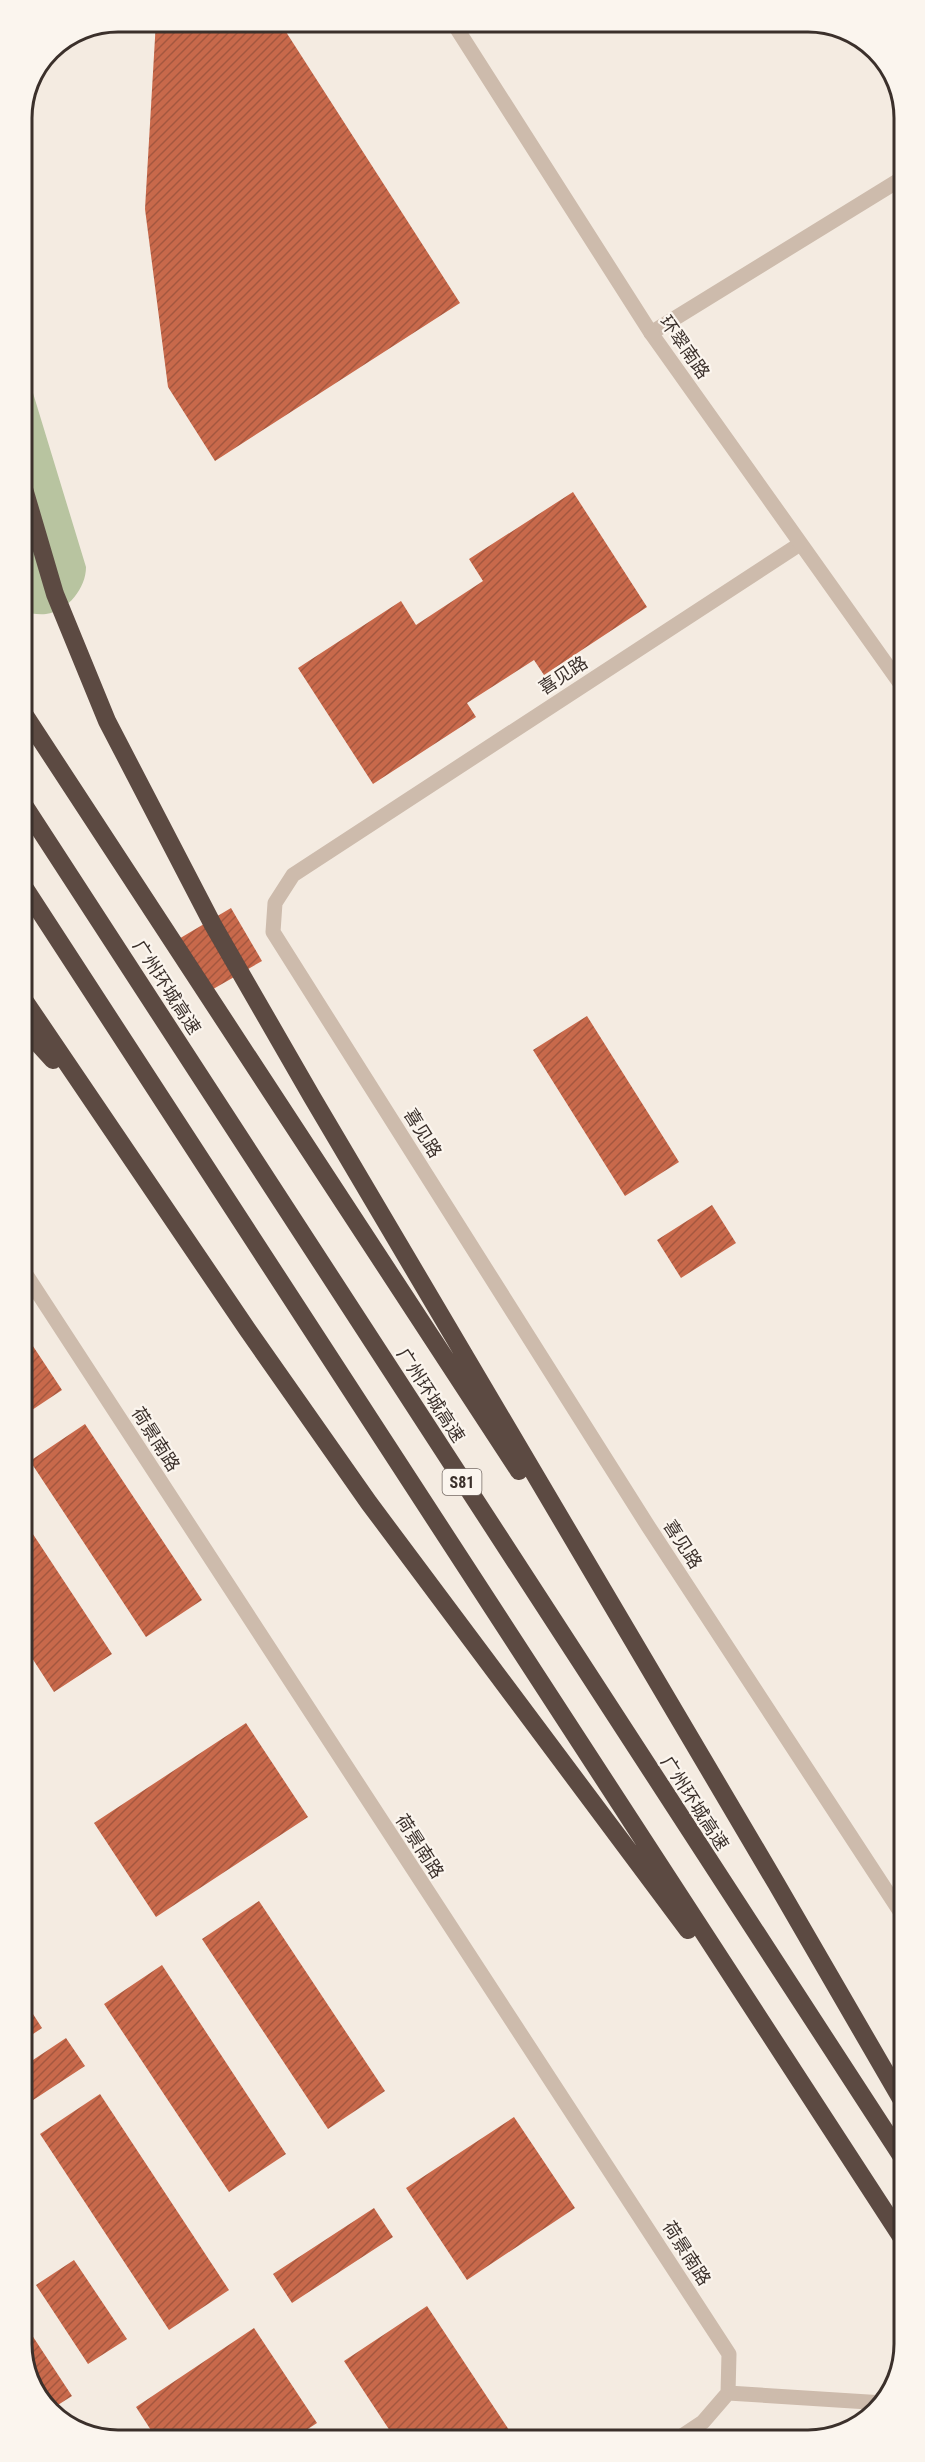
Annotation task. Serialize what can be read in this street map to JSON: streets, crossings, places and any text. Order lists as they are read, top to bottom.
{
  "streets": {
    "highway": ["广州环城高速", "S81"],
    "street": ["环翠南路", "喜见路", "荷景南路"]
  },
  "crossings": [
    ["环翠南路", "喜见路"]
  ]
}
